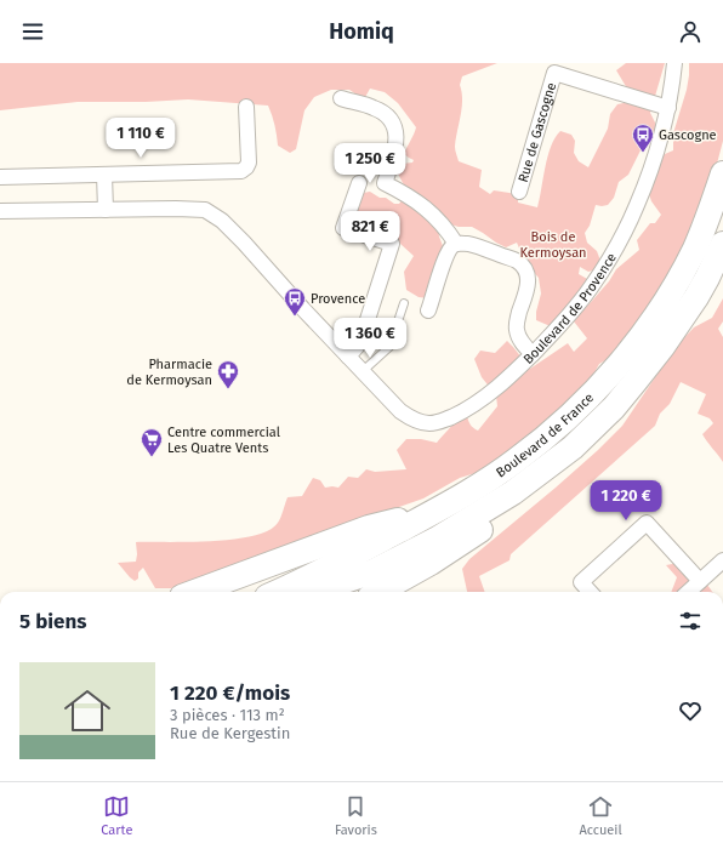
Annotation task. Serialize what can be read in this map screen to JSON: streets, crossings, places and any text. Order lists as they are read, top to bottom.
{
  "streets": {
    "main road": ["Boulevard de France"],
    "street": ["Rue de Gascogne", "Boulevard de Provence"]
  },
  "crossings": [
    ["Rue de Gascogne", "Boulevard de Provence"]
  ],
  "parks": ["Bois de Kermoysan"],
  "places": {
    "bus stop": ["Gascogne", "Provence"],
    "pharmacy": ["Pharmacie de Kermoysan"],
    "supermarket": ["Centre commercial Les Quatre Vents"]
  },
  "page": {
    "header": "Homiq",
    "price": [
      "1 110 €",
      "1 250 €",
      "821 €",
      "1 360 €",
      "1 220 €"
    ],
    "heading": "5 biens",
    "list": [
      {
        "name": "1 220 €/mois",
        "note": "3 pièces · 113 m² · Rue de Kergestin"
      }
    ],
    "tabs": ["Carte", "Favoris", "Accueil"]
  }
}
